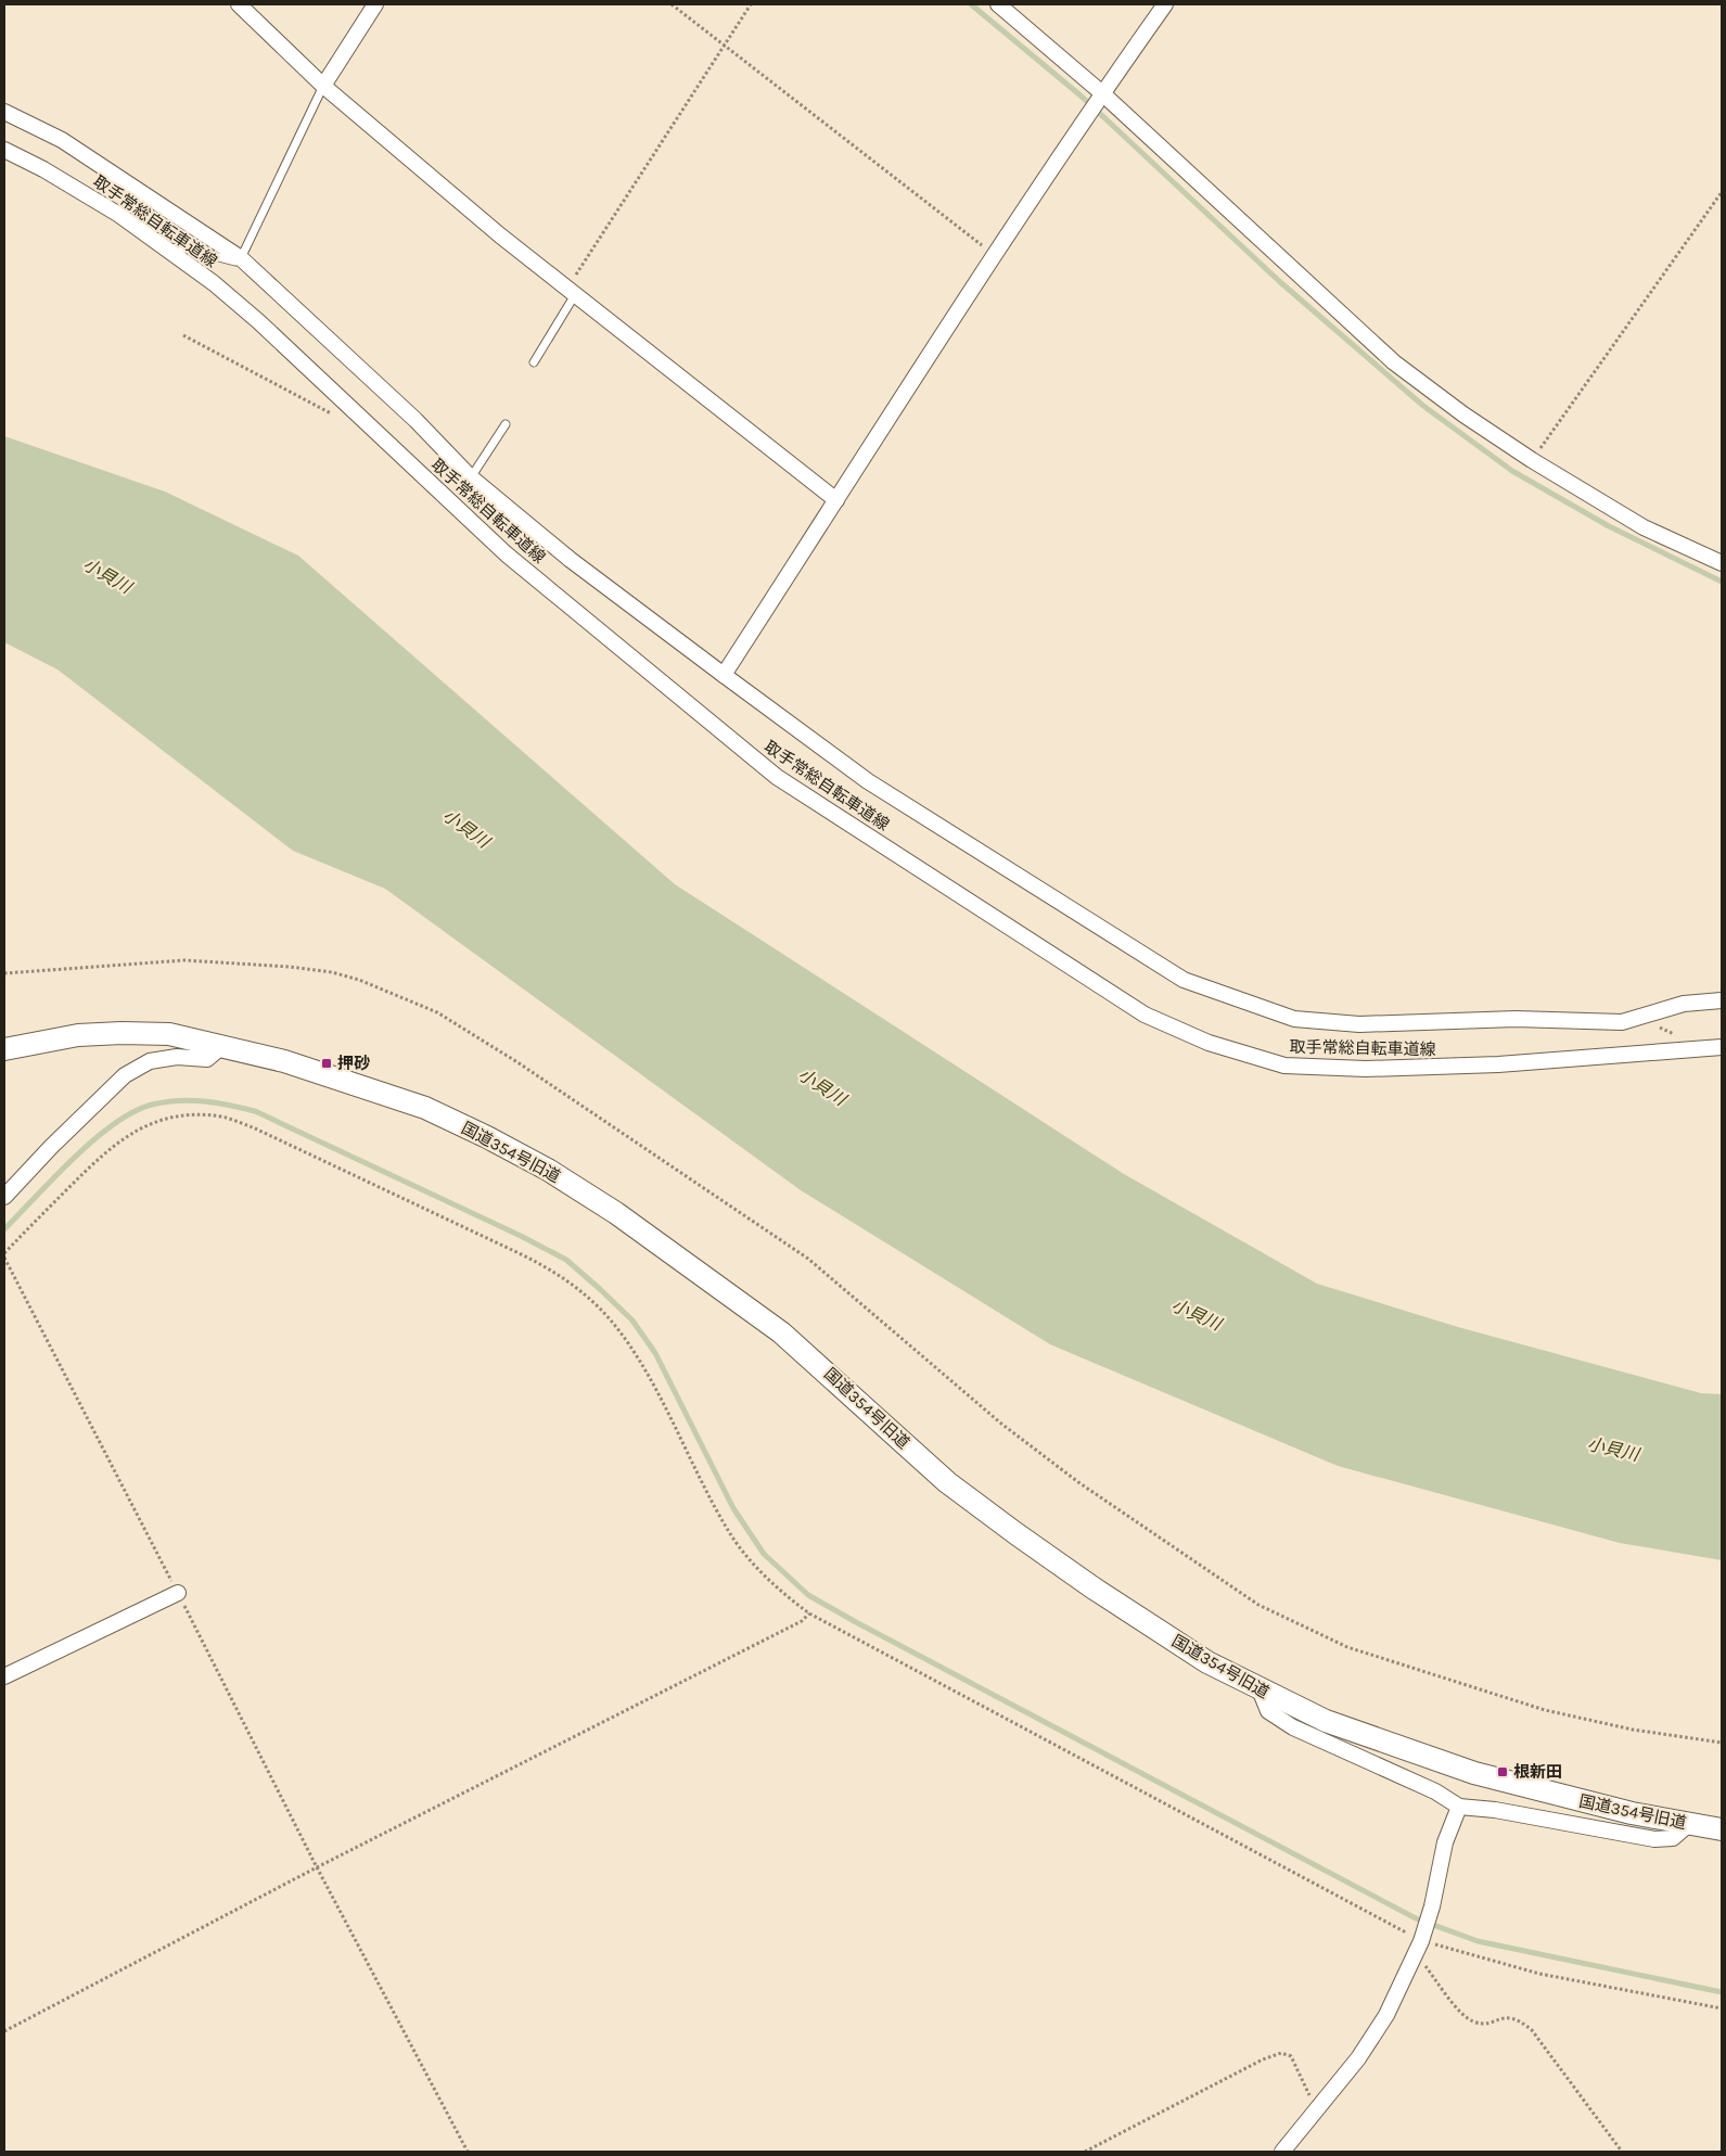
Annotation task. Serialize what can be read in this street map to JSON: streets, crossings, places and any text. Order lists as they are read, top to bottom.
{
  "streets": {
    "street": ["取手常総自転車道線", "国道354号旧道"]
  },
  "water": ["小貝川"],
  "places": {
    "transit": ["押砂", "根新田"]
  }
}
